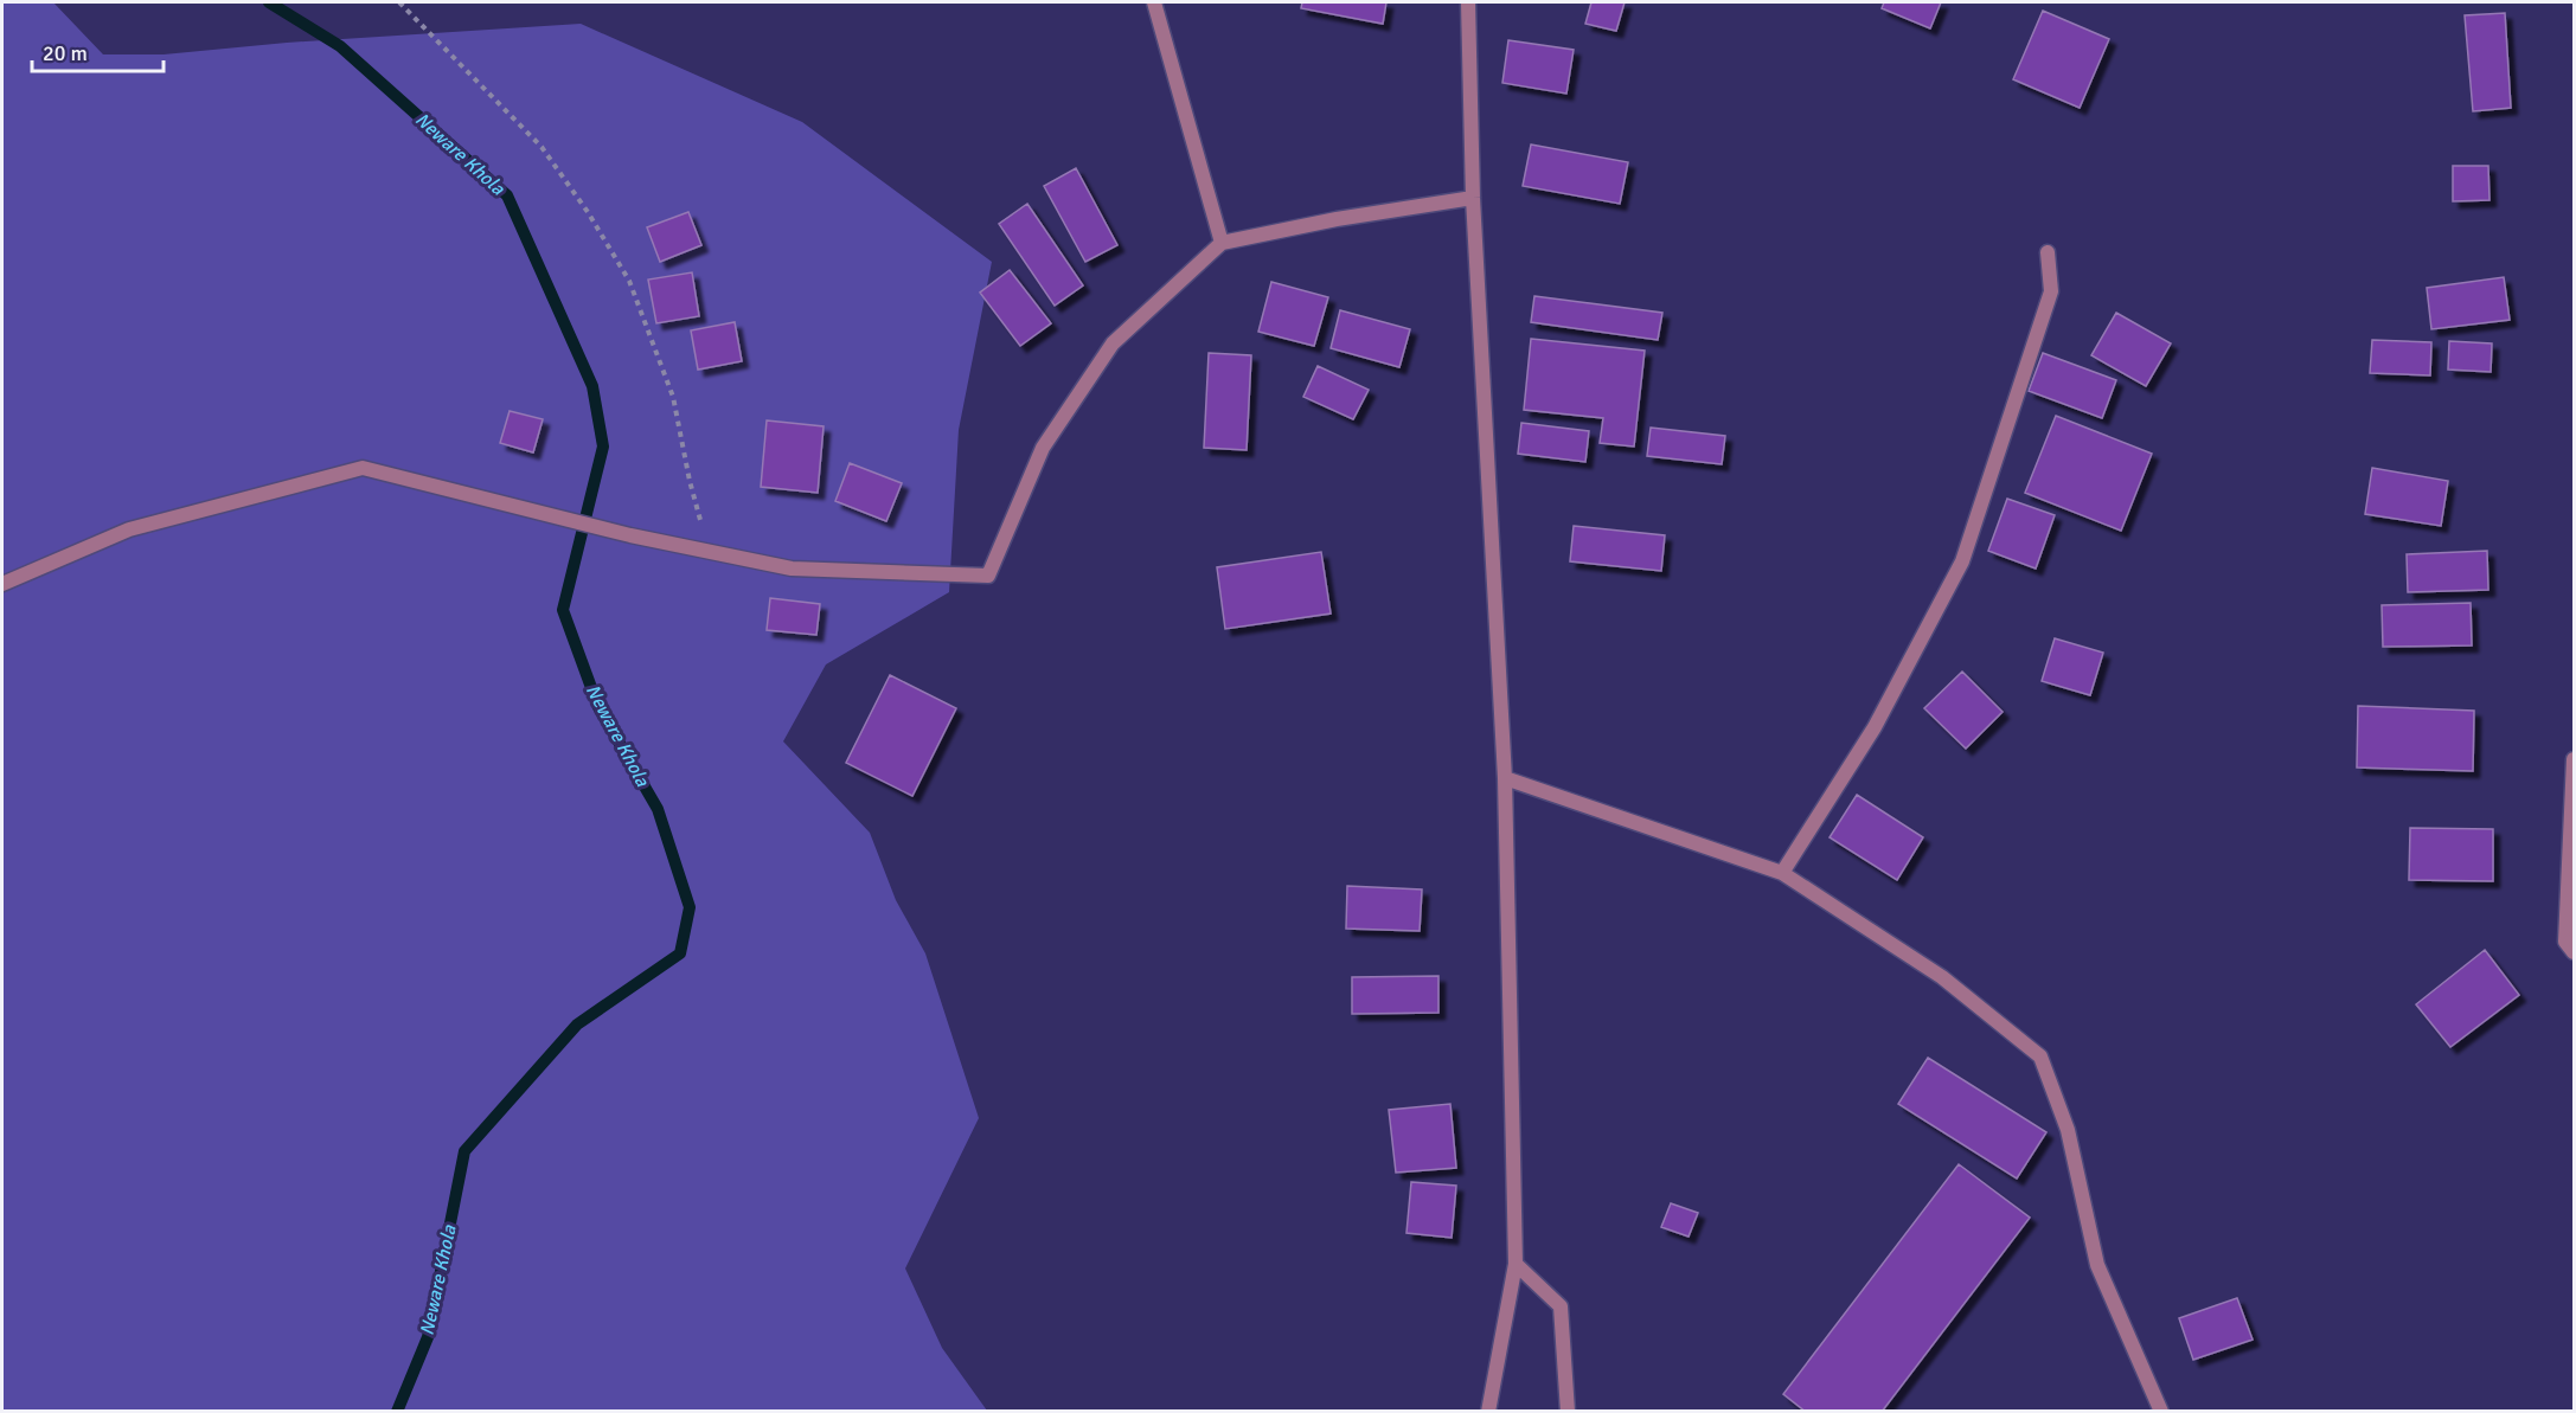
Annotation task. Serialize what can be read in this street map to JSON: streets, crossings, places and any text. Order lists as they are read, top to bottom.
{
  "water": ["Neware Khola"],
  "scale_bar": "20 m"
}
